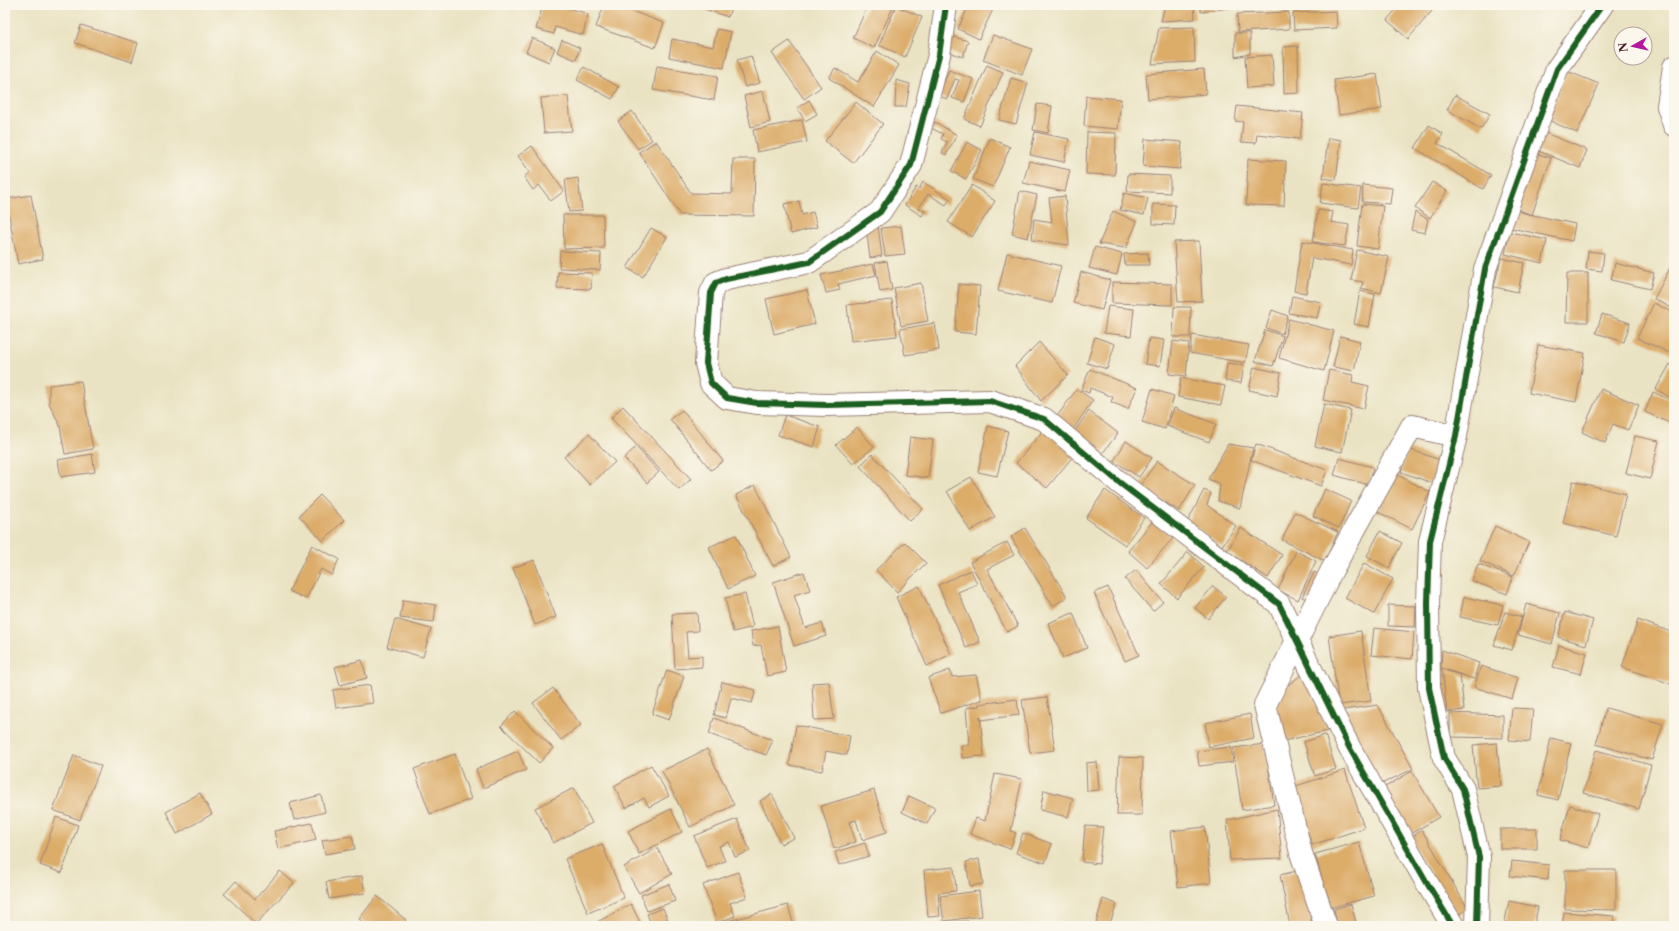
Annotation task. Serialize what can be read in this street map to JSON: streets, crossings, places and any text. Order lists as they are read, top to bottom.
{
  "north": "left"
}
